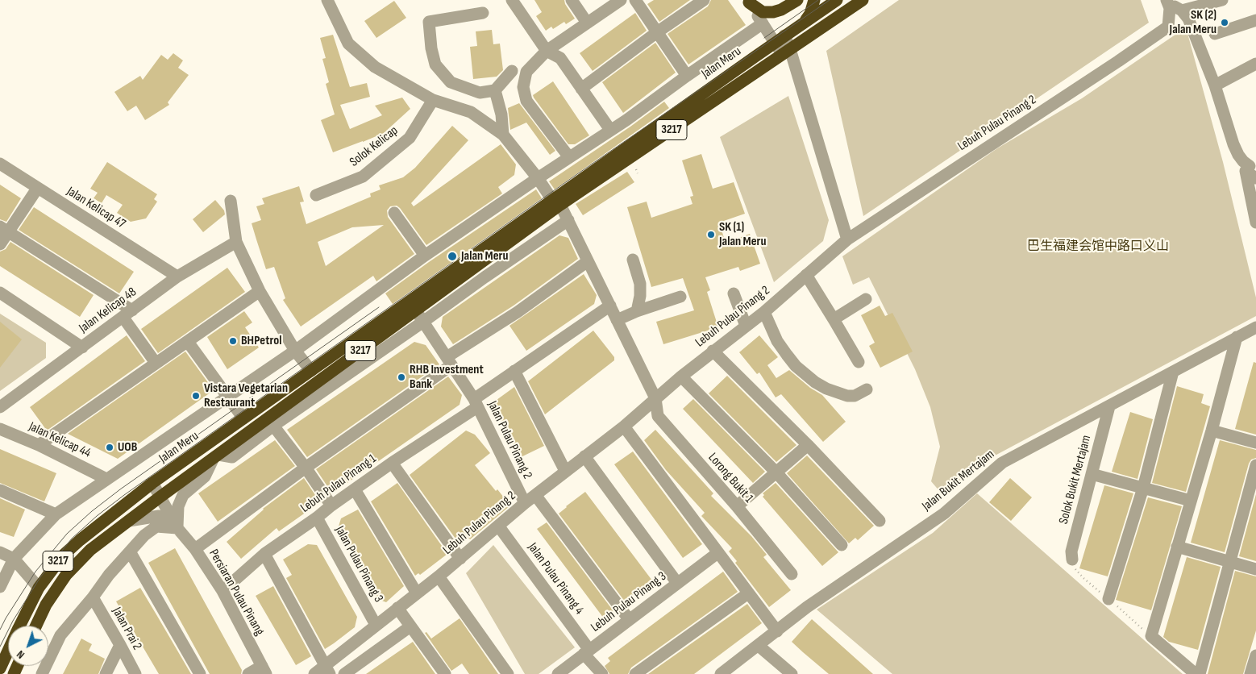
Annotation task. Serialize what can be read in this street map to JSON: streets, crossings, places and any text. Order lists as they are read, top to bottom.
{
  "streets": {
    "highway": ["Jalan Meru", "3217"],
    "street": [
      "Lebuh Pulau Pinang 2",
      "Solok Kelicap",
      "Jalan Kelicap 47",
      "Jalan Kelicap 48",
      "Jalan Kelicap 44",
      "Jalan Pulau Pinang 2",
      "Lorong Bukit 1",
      "Solok Bukit Mertajam",
      "Jalan Bukit Mertajam",
      "Lebuh Pulau Pinang 1",
      "Jalan Pulau Pinang 3",
      "Jalan Pulau Pinang 4",
      "Persiaran Pulau Pinang",
      "Lebuh Pulau Pinang 3",
      "Jalan Prai 2"
    ]
  },
  "crossings": [
    ["Jalan Meru", "Jalan Pulau Pinang 2"],
    ["Jalan Meru", "Lorong Bukit 1"],
    ["Lebuh Pulau Pinang 2", "Jalan Pulau Pinang 2"],
    ["Lebuh Pulau Pinang 2", "Lorong Bukit 1"],
    ["Lebuh Pulau Pinang 2", "Jalan Pulau Pinang 3"],
    ["Lebuh Pulau Pinang 2", "Jalan Pulau Pinang 4"],
    ["Solok Kelicap", "Lorong Bukit 1"],
    ["Jalan Kelicap 47", "Jalan Kelicap 48"],
    ["Jalan Pulau Pinang 2", "Lebuh Pulau Pinang 1"],
    ["Lorong Bukit 1", "Lebuh Pulau Pinang 1"],
    ["Solok Bukit Mertajam", "Jalan Bukit Mertajam"],
    ["Lebuh Pulau Pinang 1", "Jalan Pulau Pinang 3"],
    ["Lebuh Pulau Pinang 1", "Persiaran Pulau Pinang"],
    ["Jalan Pulau Pinang 4", "Lebuh Pulau Pinang 3"]
  ],
  "parks": ["巴生福建会馆中路口义山"],
  "places": [
    "SK (2) Jalan Meru",
    "SK (1) Jalan Meru",
    "Jalan Meru",
    "BHPetrol",
    "RHB Investment Bank",
    "Vistara Vegetarian Restaurant",
    "UOB"
  ],
  "north": "bottom left"
}
